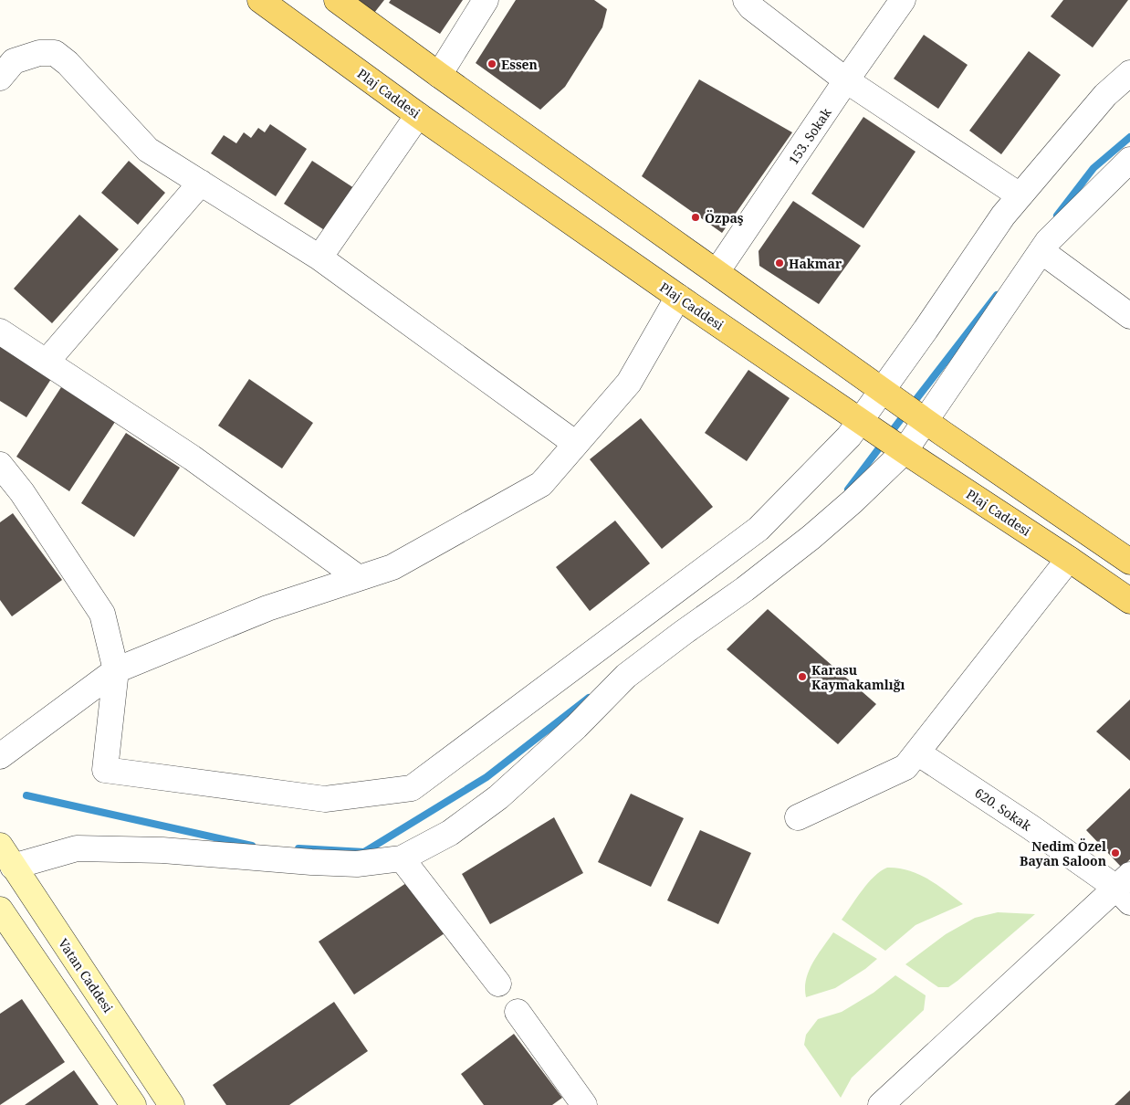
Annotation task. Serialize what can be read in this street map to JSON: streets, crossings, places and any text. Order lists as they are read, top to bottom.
{
  "streets": {
    "main road": ["Plaj Caddesi", "Vatan Caddesi"],
    "street": ["153. Sokak", "620. Sokak"]
  },
  "places": [
    "Essen",
    "Özpaş",
    "Hakmar",
    "Karasu Kaymakamlığı",
    "Nedim Özel Bayan Saloon"
  ]
}
